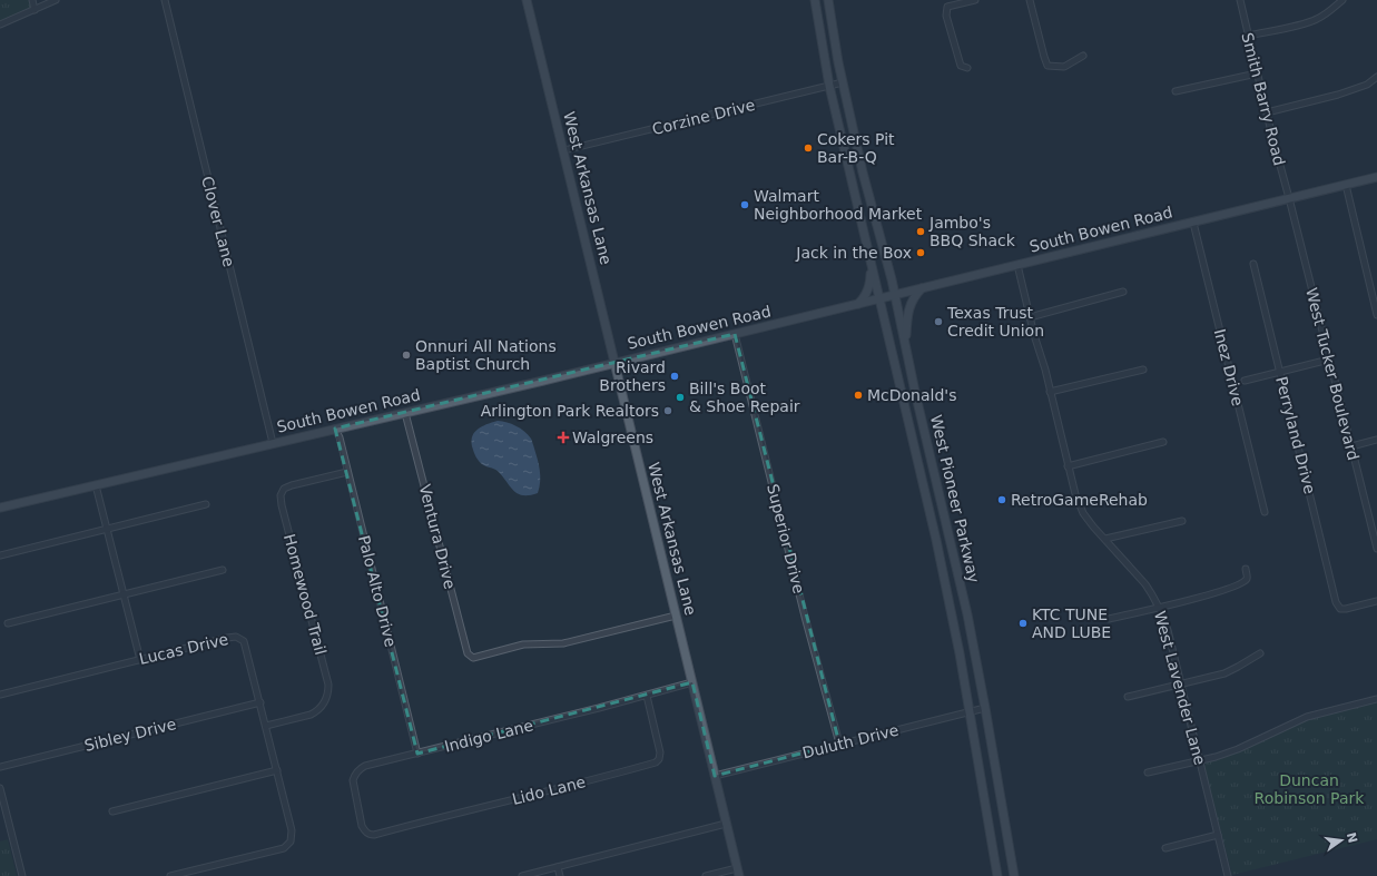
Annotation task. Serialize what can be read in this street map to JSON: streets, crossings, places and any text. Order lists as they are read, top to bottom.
{
  "streets": {
    "main road": ["West Arkansas Lane", "South Bowen Road", "West Pioneer Parkway"],
    "street": [
      "Smith Barry Road",
      "Corzine Drive",
      "Clover Lane",
      "Inez Drive",
      "West Tucker Boulevard",
      "Perryland Drive",
      "Ventura Drive",
      "Superior Drive",
      "Palo Alto Drive",
      "Homewood Trail",
      "Lucas Drive",
      "West Lavender Lane",
      "Sibley Drive",
      "Indigo Lane",
      "Duluth Drive",
      "Lido Lane"
    ]
  },
  "crossings": [
    ["Smith Barry Road", "South Bowen Road"],
    ["Smith Barry Road", "West Tucker Boulevard"],
    ["Corzine Drive", "West Arkansas Lane"],
    ["Corzine Drive", "West Pioneer Parkway"],
    ["West Arkansas Lane", "South Bowen Road"],
    ["West Arkansas Lane", "Ventura Drive"],
    ["West Arkansas Lane", "Indigo Lane"],
    ["West Arkansas Lane", "Duluth Drive"],
    ["Clover Lane", "South Bowen Road"],
    ["South Bowen Road", "Inez Drive"],
    ["South Bowen Road", "West Tucker Boulevard"],
    ["South Bowen Road", "West Pioneer Parkway"],
    ["South Bowen Road", "Ventura Drive"],
    ["South Bowen Road", "Superior Drive"],
    ["South Bowen Road", "Palo Alto Drive"],
    ["South Bowen Road", "West Lavender Lane"],
    ["West Pioneer Parkway", "Duluth Drive"],
    ["Superior Drive", "Duluth Drive"],
    ["Palo Alto Drive", "Homewood Trail"],
    ["Palo Alto Drive", "Indigo Lane"],
    ["Homewood Trail", "Lucas Drive"],
    ["Lucas Drive", "Sibley Drive"],
    ["Indigo Lane", "Lido Lane"]
  ],
  "parks": ["Duncan Robinson Park"],
  "places": {
    "other": [
      "Cokers Pit Bar-B-Q",
      "Walmart Neighborhood Market",
      "Jambo's BBQ Shack",
      "Jack in the Box",
      "Texas Trust Credit Union",
      "Onnuri All Nations Baptist Church",
      "Rivard Brothers",
      "McDonald's",
      "Bill's Boot & Shoe Repair",
      "Arlington Park Realtors",
      "RetroGameRehab",
      "KTC TUNE AND LUBE"
    ],
    "health": ["Walgreens"]
  },
  "north": "right"
}
